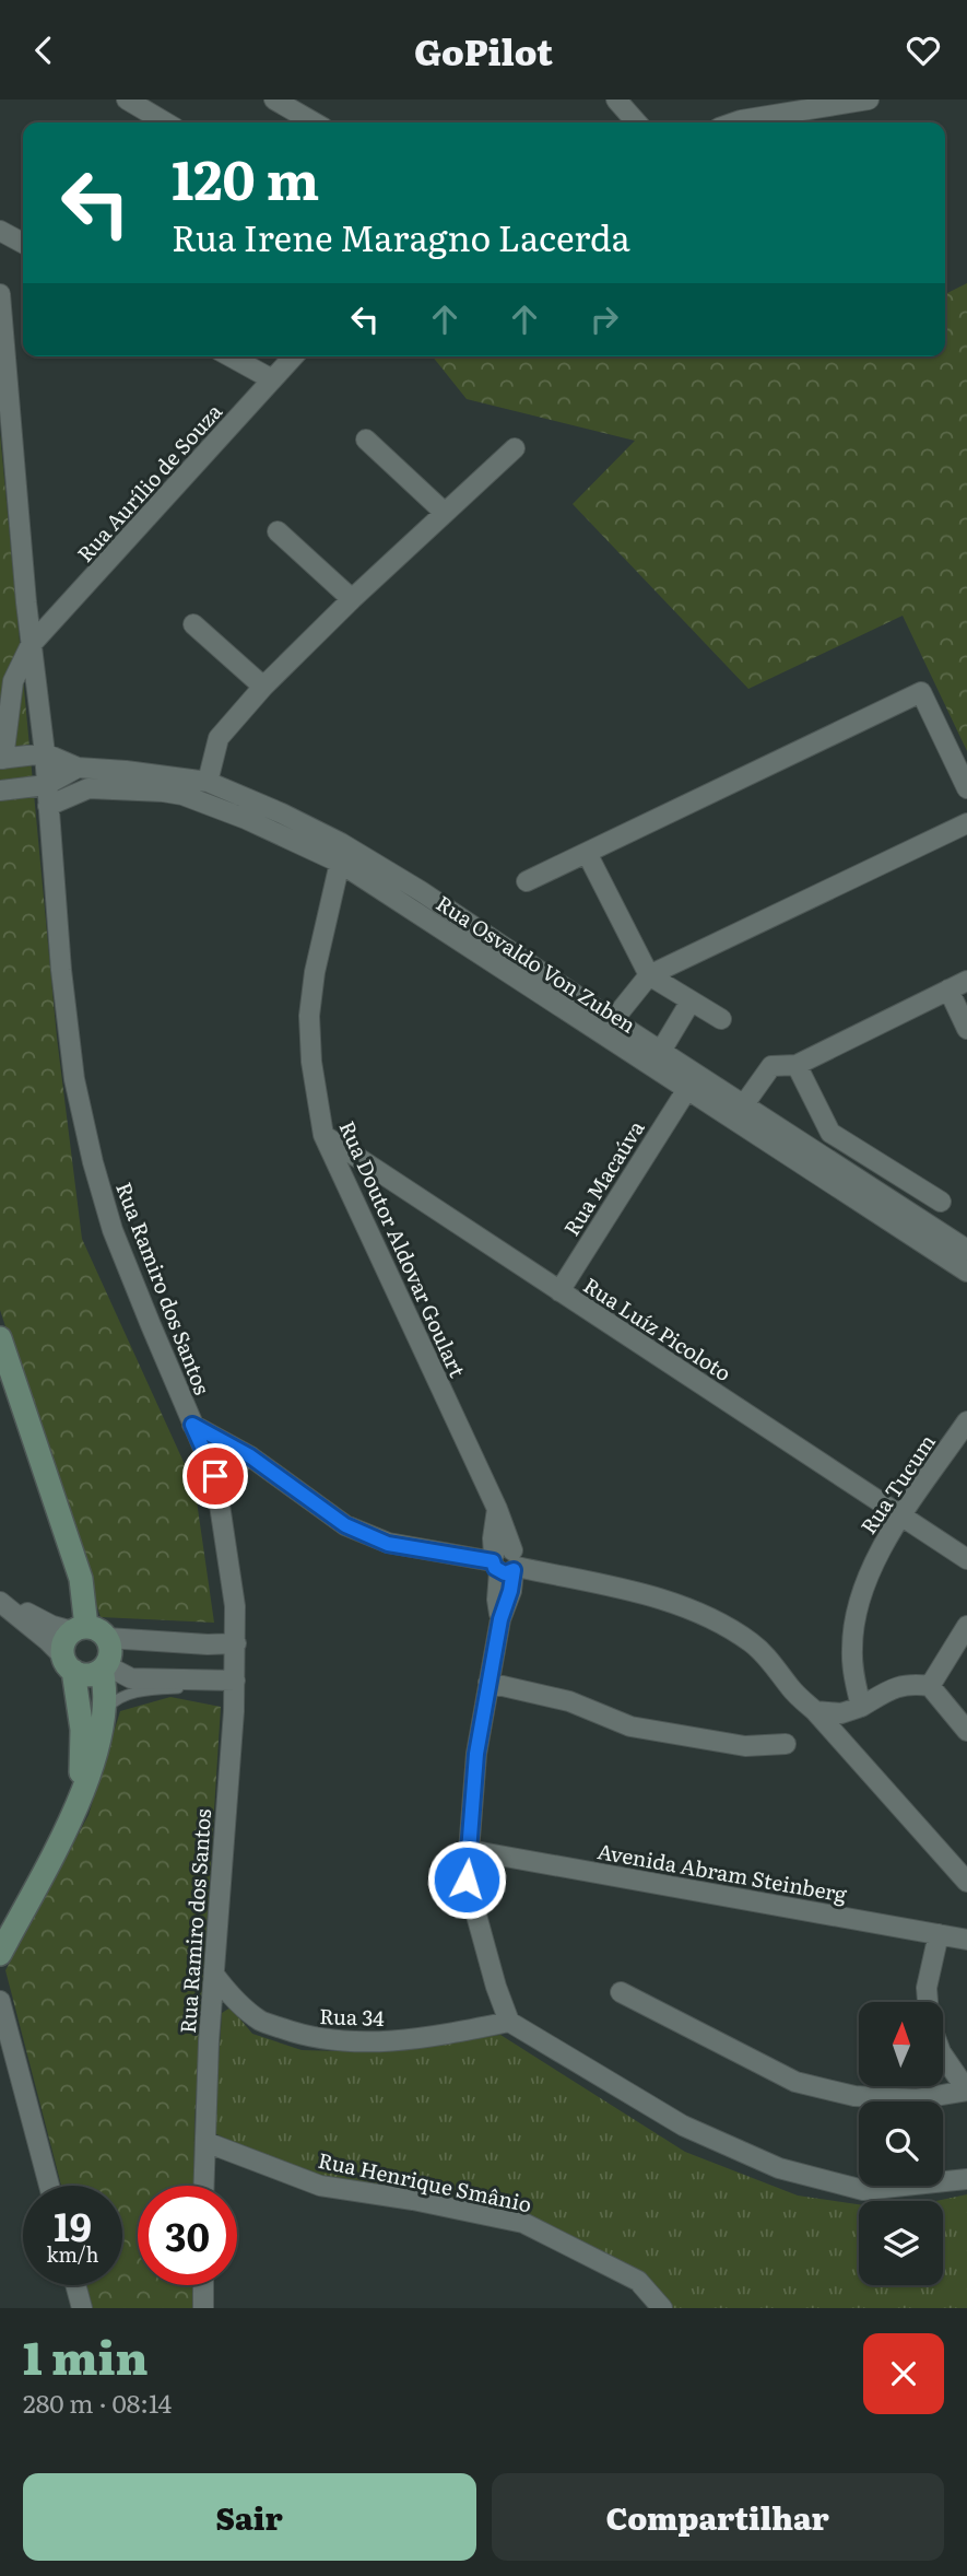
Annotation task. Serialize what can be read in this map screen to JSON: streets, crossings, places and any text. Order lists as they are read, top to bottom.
{
  "streets": {
    "street": [
      "Rua Aurílio de Souza",
      "Rua Osvaldo Von Zuben",
      "Rua Macaúva",
      "Rua Doutor Aldovar Goulart",
      "Rua Ramiro dos Santos",
      "Rua Luíz Picoloto",
      "Rua Tucum",
      "Avenida Abram Steinberg",
      "Rua 34",
      "Rua Henrique Smânio"
    ]
  },
  "crossings": [
    ["Rua Aurílio de Souza", "Rua Ramiro dos Santos"],
    ["Rua Osvaldo Von Zuben", "Rua Macaúva"],
    ["Rua Osvaldo Von Zuben", "Rua Doutor Aldovar Goulart"],
    ["Rua Osvaldo Von Zuben", "Rua Ramiro dos Santos"],
    ["Rua Macaúva", "Rua Luíz Picoloto"],
    ["Rua Doutor Aldovar Goulart", "Rua Luíz Picoloto"],
    ["Rua Doutor Aldovar Goulart", "Avenida Abram Steinberg"],
    ["Rua Doutor Aldovar Goulart", "Rua 34"],
    ["Rua Ramiro dos Santos", "Rua 34"],
    ["Rua Ramiro dos Santos", "Rua Henrique Smânio"],
    ["Rua Luíz Picoloto", "Rua Tucum"]
  ],
  "north": "top",
  "page": {
    "header": "GoPilot",
    "turn": ["120 m", "Rua Irene Maragno Lacerda"],
    "speed": "19 km/h",
    "limit": "30",
    "heading": ["1 min", "280 m · 08:14"],
    "buttons": ["Sair", "Compartilhar"]
  }
}
